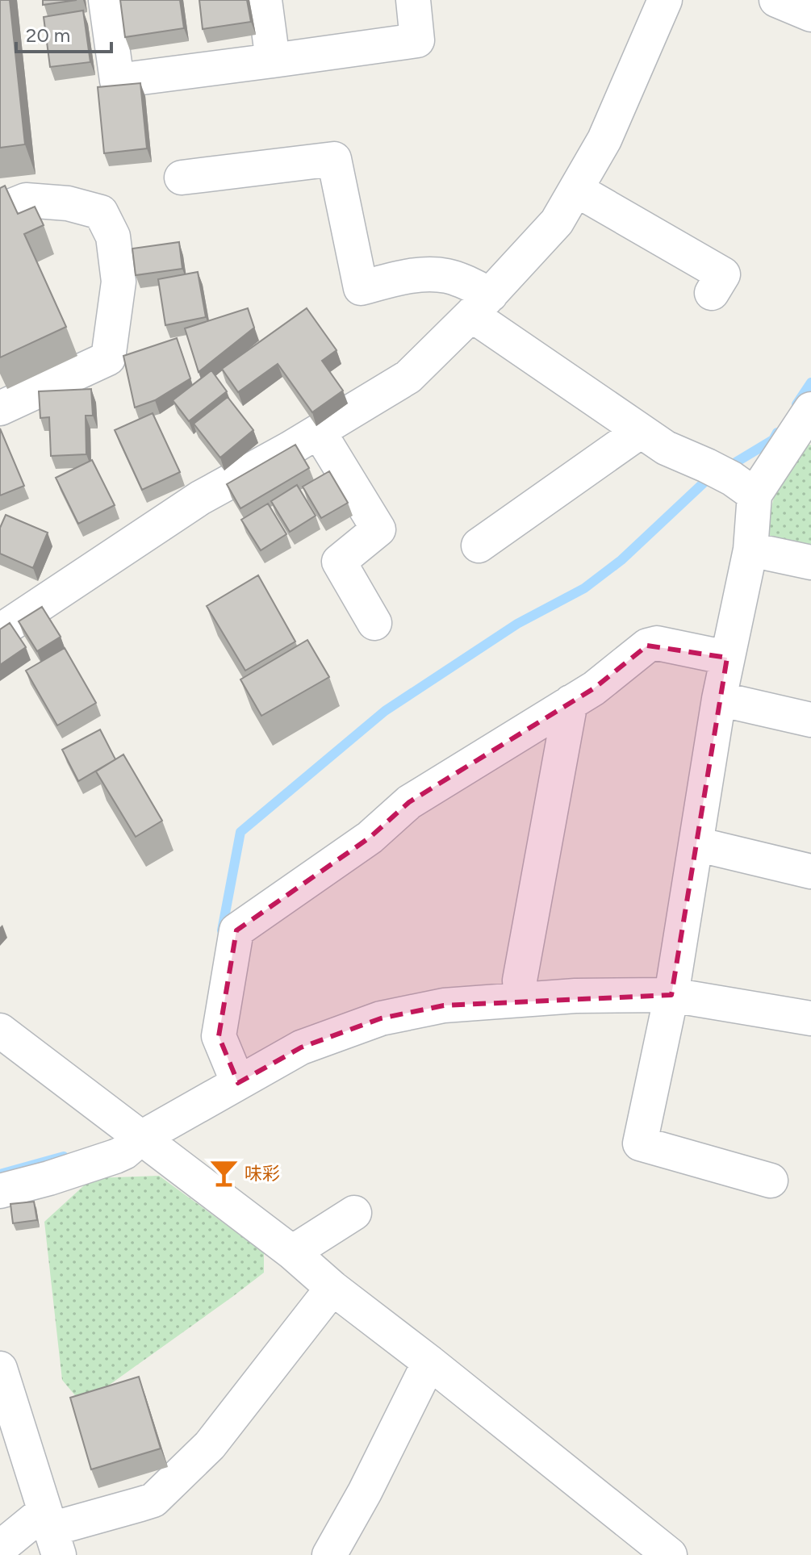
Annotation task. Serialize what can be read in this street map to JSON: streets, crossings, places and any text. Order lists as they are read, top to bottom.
{
  "places": {
    "bar": ["味彩"]
  },
  "scale_bar": "20 m"
}
